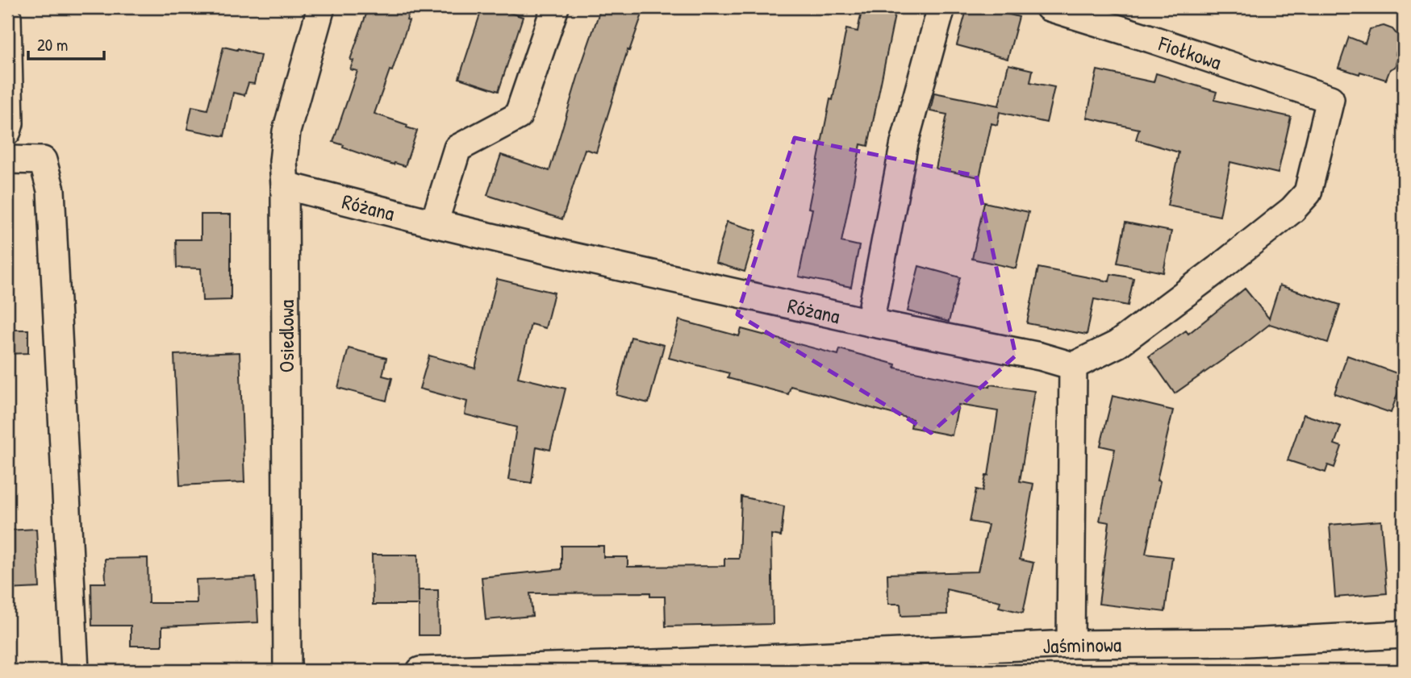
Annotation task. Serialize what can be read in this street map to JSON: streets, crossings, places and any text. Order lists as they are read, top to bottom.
{
  "streets": {
    "street": [
      "Fiołkowa",
      "Różana",
      "Osiedlowa",
      "Jaśminowa"
    ]
  },
  "crossings": [
    ["Fiołkowa", "Różana"],
    ["Różana", "Osiedlowa"]
  ],
  "scale_bar": "20 m"
}
